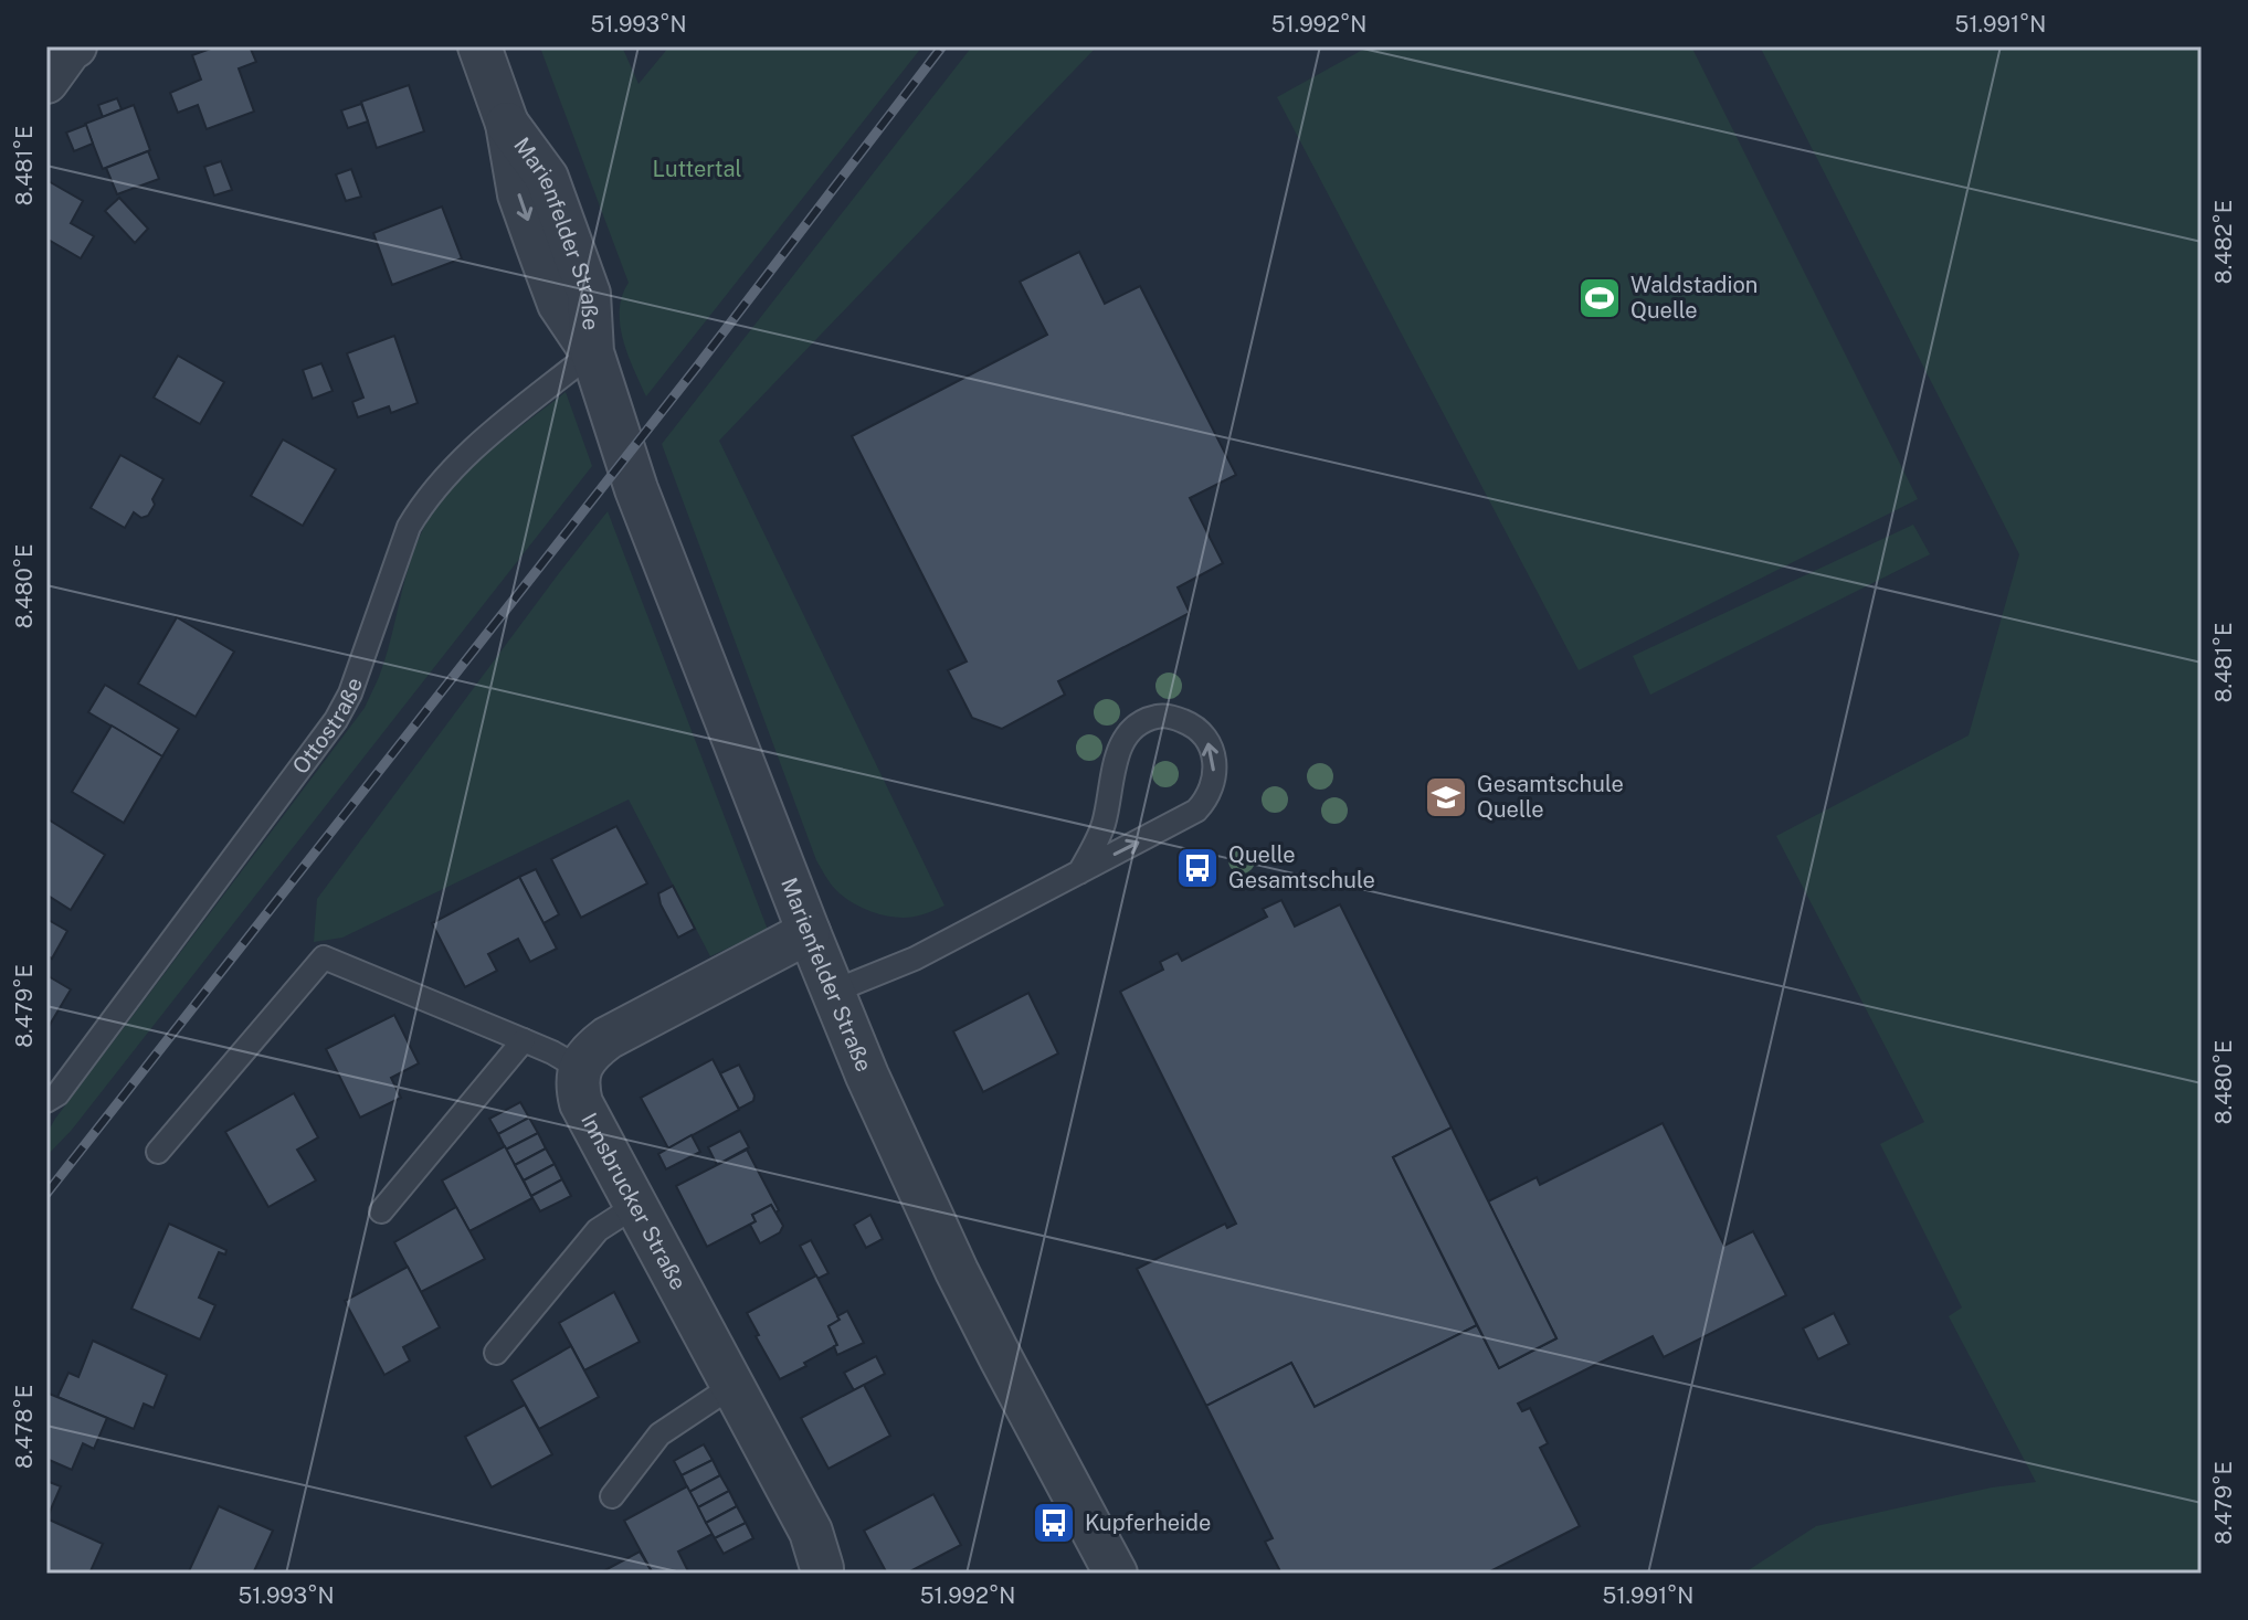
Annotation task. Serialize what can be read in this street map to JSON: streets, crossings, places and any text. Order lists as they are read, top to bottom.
{
  "streets": {
    "street": ["Marienfelder Straße", "Innsbrucker Straße"],
    "lane": ["Ottostraße"]
  },
  "crossings": [
    ["Marienfelder Straße", "Ottostraße"]
  ],
  "parks": ["Luttertal"],
  "places": {
    "sports": ["Waldstadion Quelle"],
    "school or university": ["Gesamtschule Quelle"],
    "bus stop": ["Quelle Gesamtschule", "Kupferheide"]
  },
  "coordinates": [
    "51.993°N",
    "51.992°N",
    "51.991°N",
    "8.481°E",
    "8.482°E",
    "8.480°E",
    "8.479°E",
    "8.478°E"
  ]
}
